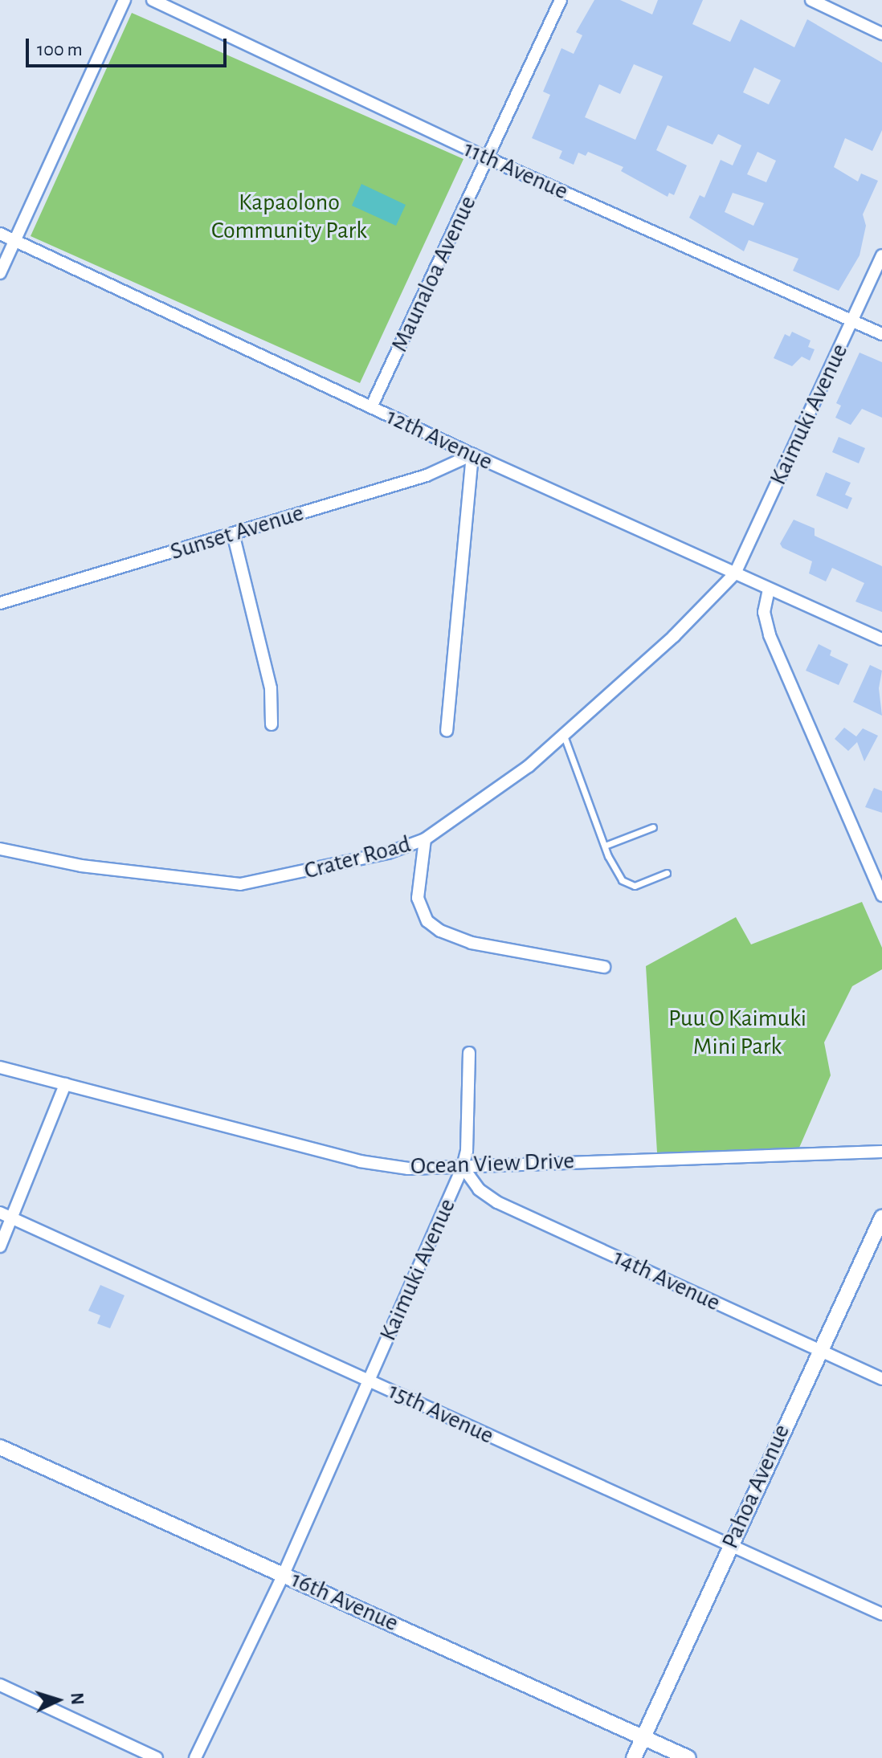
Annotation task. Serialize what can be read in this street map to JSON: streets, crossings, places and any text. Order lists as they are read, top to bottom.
{
  "streets": {
    "street": [
      "11th Avenue",
      "Maunaloa Avenue",
      "Kaimuki Avenue",
      "12th Avenue",
      "Sunset Avenue",
      "Crater Road",
      "Ocean View Drive",
      "14th Avenue",
      "15th Avenue",
      "Pahoa Avenue",
      "16th Avenue"
    ]
  },
  "crossings": [
    ["11th Avenue", "Maunaloa Avenue"],
    ["11th Avenue", "Kaimuki Avenue"],
    ["Maunaloa Avenue", "12th Avenue"],
    ["Kaimuki Avenue", "12th Avenue"],
    ["Kaimuki Avenue", "Crater Road"],
    ["Kaimuki Avenue", "Ocean View Drive"],
    ["Kaimuki Avenue", "14th Avenue"],
    ["Kaimuki Avenue", "15th Avenue"],
    ["Kaimuki Avenue", "16th Avenue"],
    ["12th Avenue", "Sunset Avenue"],
    ["12th Avenue", "Crater Road"],
    ["Ocean View Drive", "14th Avenue"],
    ["14th Avenue", "Pahoa Avenue"],
    ["15th Avenue", "Pahoa Avenue"],
    ["Pahoa Avenue", "16th Avenue"]
  ],
  "parks": ["Kapaolono Community Park", "Puu O Kaimuki Mini Park"],
  "scale_bar": "100 m",
  "north": "right"
}
